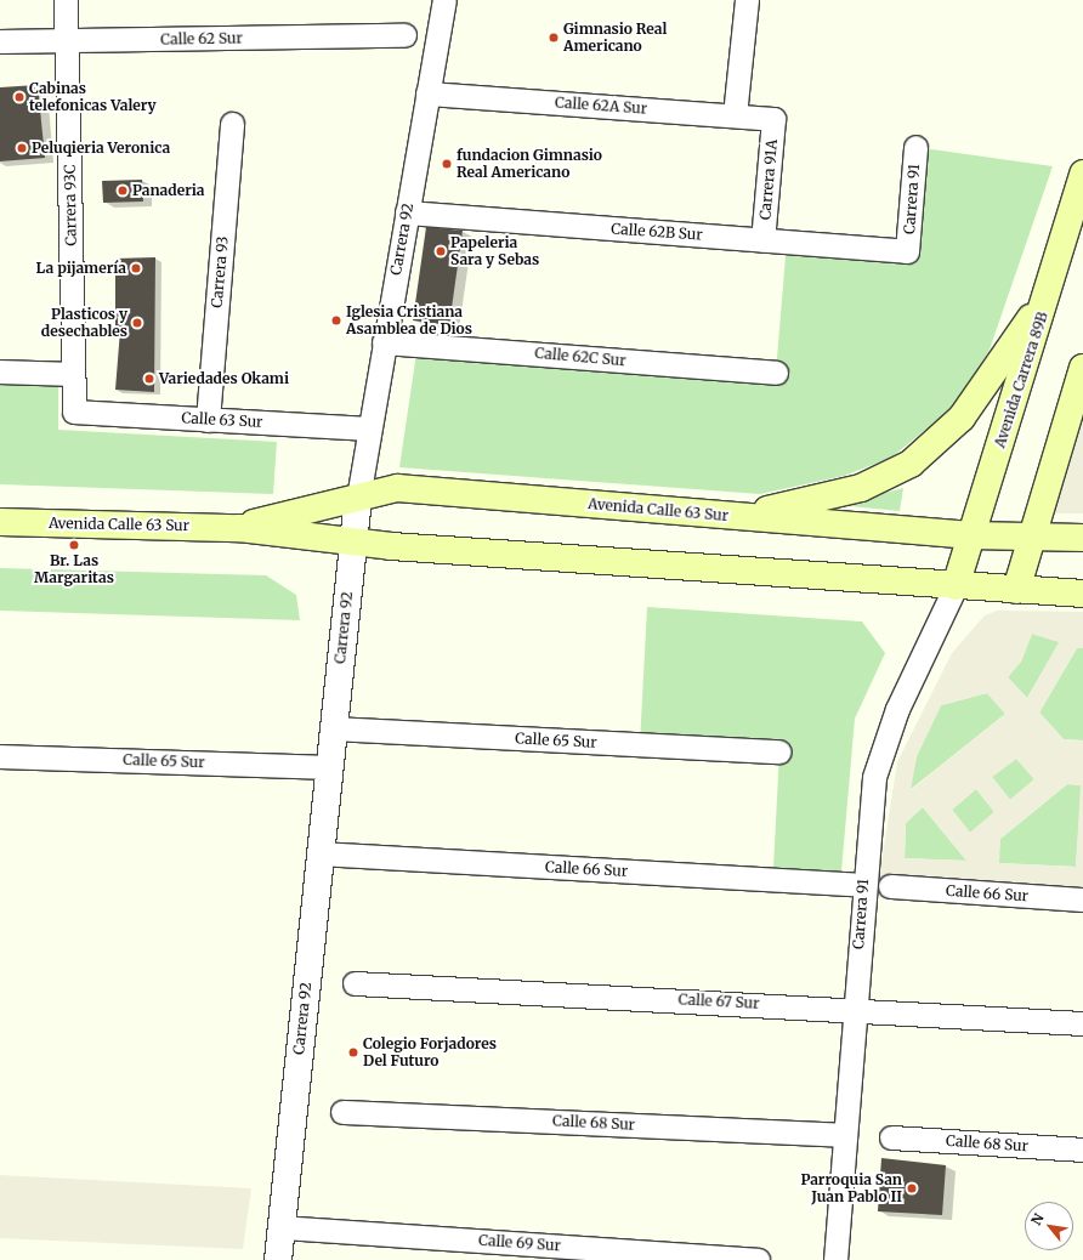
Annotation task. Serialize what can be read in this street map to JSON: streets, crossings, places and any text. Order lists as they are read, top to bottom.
{
  "streets": {
    "main road": ["Avenida Carrera 89B", "Avenida Calle 63 Sur"],
    "street": [
      "Calle 62 Sur",
      "Calle 62A Sur",
      "Carrera 91A",
      "Carrera 91",
      "Carrera 93C",
      "Calle 62B Sur",
      "Carrera 92",
      "Carrera 93",
      "Calle 62C Sur",
      "Calle 63 Sur",
      "Calle 65 Sur",
      "Calle 66 Sur",
      "Calle 67 Sur",
      "Calle 68 Sur",
      "Calle 69 Sur"
    ]
  },
  "crossings": [
    ["Calle 62 Sur", "Carrera 93C"],
    ["Calle 62A Sur", "Carrera 91A"],
    ["Calle 62A Sur", "Carrera 92"],
    ["Carrera 91A", "Calle 62B Sur"],
    ["Carrera 91", "Calle 62B Sur"],
    ["Carrera 91", "Avenida Carrera 89B"],
    ["Carrera 91", "Avenida Calle 63 Sur"],
    ["Carrera 91", "Calle 67 Sur"],
    ["Carrera 91", "Calle 68 Sur"],
    ["Carrera 93C", "Calle 63 Sur"],
    ["Calle 62B Sur", "Carrera 92"],
    ["Carrera 92", "Calle 62C Sur"],
    ["Carrera 92", "Calle 63 Sur"],
    ["Carrera 92", "Avenida Calle 63 Sur"],
    ["Carrera 92", "Calle 65 Sur"],
    ["Carrera 92", "Calle 66 Sur"],
    ["Carrera 92", "Calle 69 Sur"],
    ["Carrera 93", "Calle 63 Sur"],
    ["Avenida Carrera 89B", "Avenida Calle 63 Sur"]
  ],
  "places": [
    "Gimnasio Real Americano",
    "Cabinas telefonicas Valery",
    "Peluqieria Veronica",
    "fundacion Gimnasio Real Americano",
    "Panaderia",
    "Papeleria Sara y Sebas",
    "La pijamería",
    "Iglesia Cristiana Asamblea de Dios",
    "Plasticos y desechables",
    "Variedades Okami",
    "Br. Las Margaritas",
    "Colegio Forjadores Del Futuro",
    "Parroquia San Juan Pablo II"
  ],
  "north": "top left"
}
